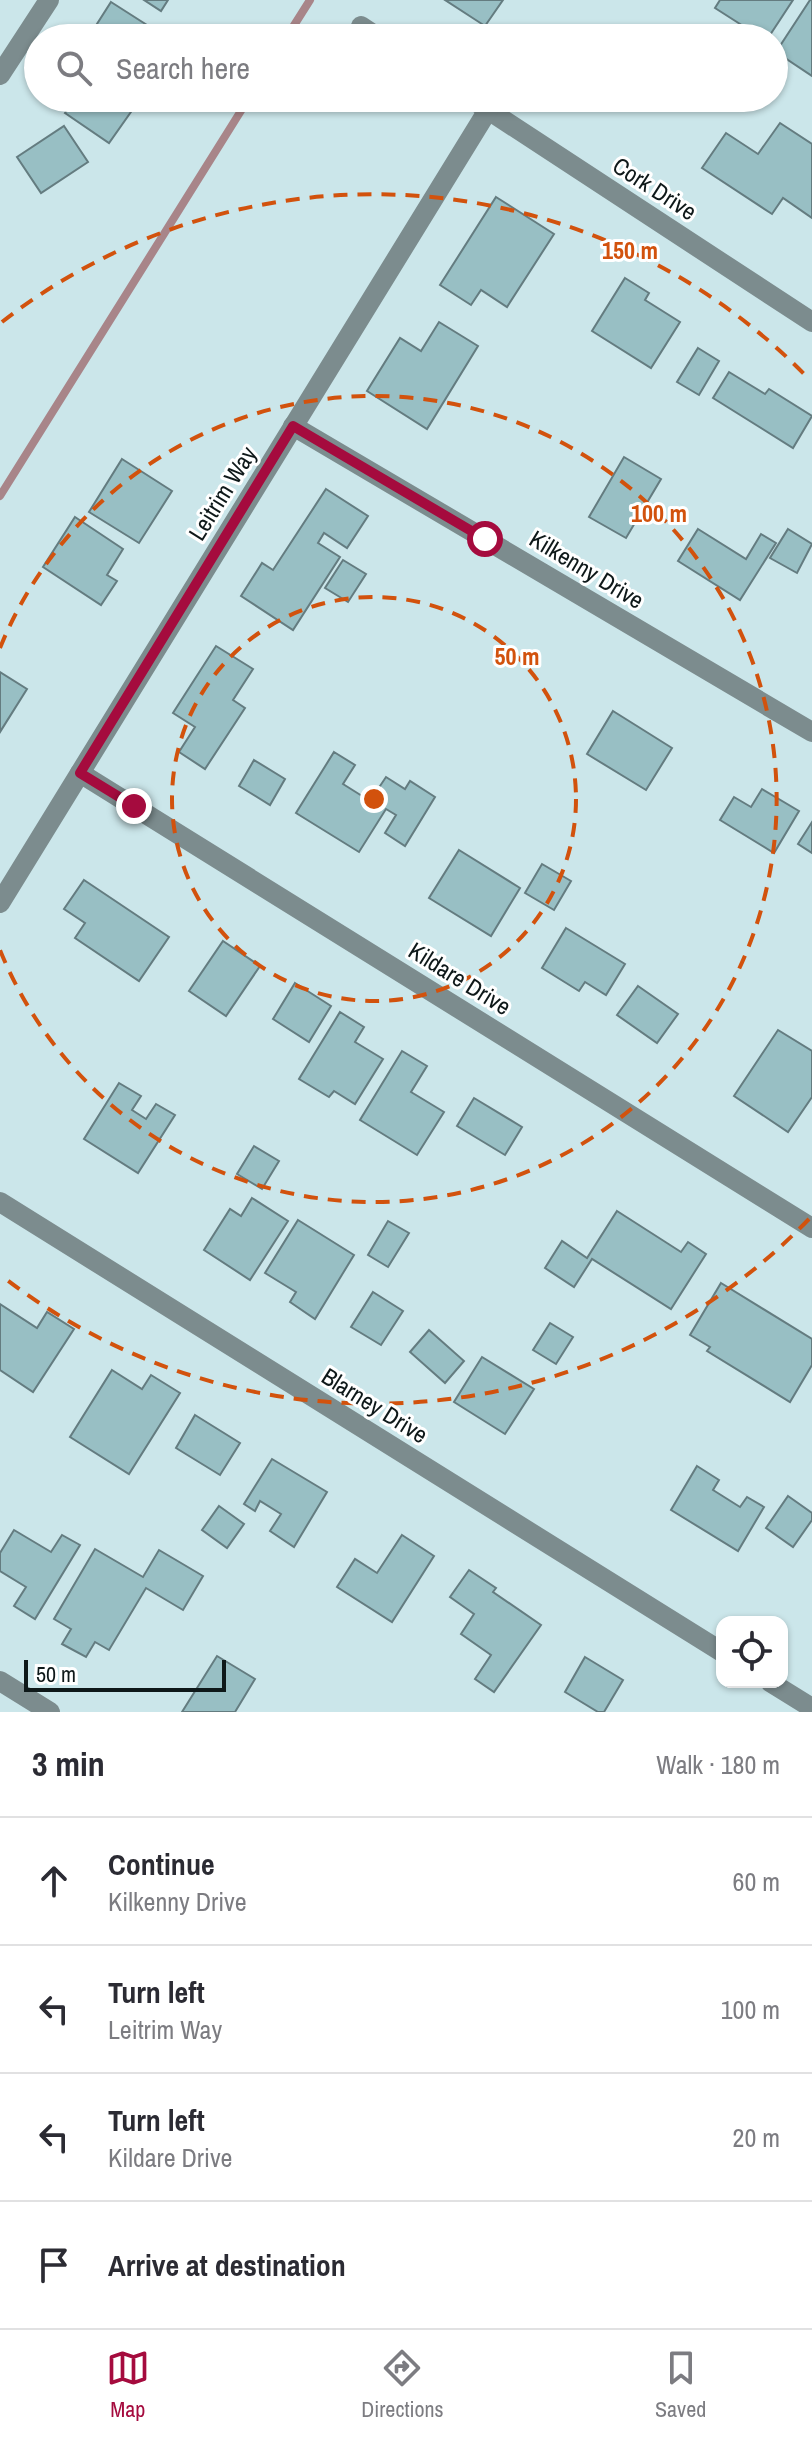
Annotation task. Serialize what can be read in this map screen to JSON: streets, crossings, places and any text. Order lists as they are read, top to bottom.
{
  "streets": {
    "street": [
      "Cork Drive",
      "Leitrim Way",
      "Kilkenny Drive",
      "Kildare Drive",
      "Blarney Drive"
    ]
  },
  "crossings": [
    ["Leitrim Way", "Kilkenny Drive"],
    ["Leitrim Way", "Kildare Drive"]
  ],
  "scale_bar": "50 m",
  "page": {
    "search": "Search here",
    "scale": "50 m",
    "heading": ["3 min", "Walk · 180 m"],
    "list": [
      ["Continue", "Kilkenny Drive", "60 m"],
      ["Turn left", "Leitrim Way", "100 m"],
      ["Turn left", "Kildare Drive", "20 m"],
      "Arrive at destination"
    ],
    "nav": ["Map", "Directions", "Saved"]
  },
  "rings": ["150 m", "100 m", "50 m"]
}
